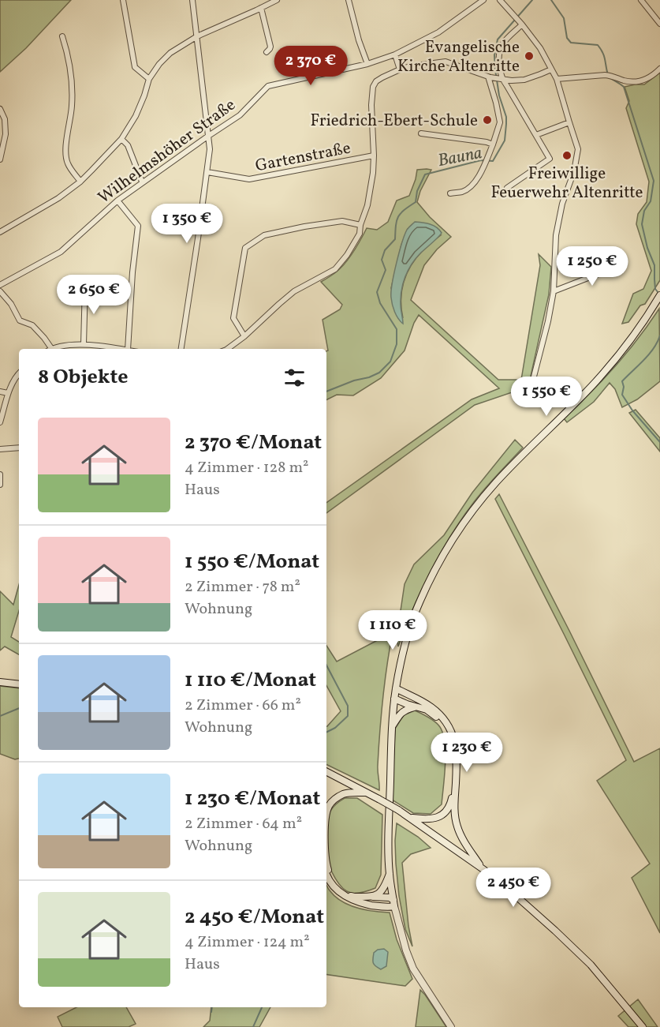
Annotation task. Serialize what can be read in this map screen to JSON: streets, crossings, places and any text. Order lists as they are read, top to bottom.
{
  "streets": {
    "street": ["Wilhelmshöher Straße", "Gartenstraße"]
  },
  "water": ["Bauna"],
  "places": ["Evangelische Kirche Altenritte", "Friedrich-Ebert-Schule", "Freiwillige Feuerwehr Altenritte"],
  "page": {
    "price": [
      "2 370 €",
      "1 350 €",
      "1 250 €",
      "2 650 €",
      "1 550 €",
      "1 110 €",
      "1 230 €",
      "2 450 €"
    ],
    "heading": "8 Objekte",
    "list": [
      {
        "name": "2 370 €/Monat",
        "note": "4 Zimmer · 128 m² · Haus"
      },
      {
        "name": "1 550 €/Monat",
        "note": "2 Zimmer · 78 m² · Wohnung"
      },
      {
        "name": "1 110 €/Monat",
        "note": "2 Zimmer · 66 m² · Wohnung"
      },
      {
        "name": "1 230 €/Monat",
        "note": "2 Zimmer · 64 m² · Wohnung"
      },
      {
        "name": "2 450 €/Monat",
        "note": "4 Zimmer · 124 m² · Haus"
      }
    ]
  }
}
